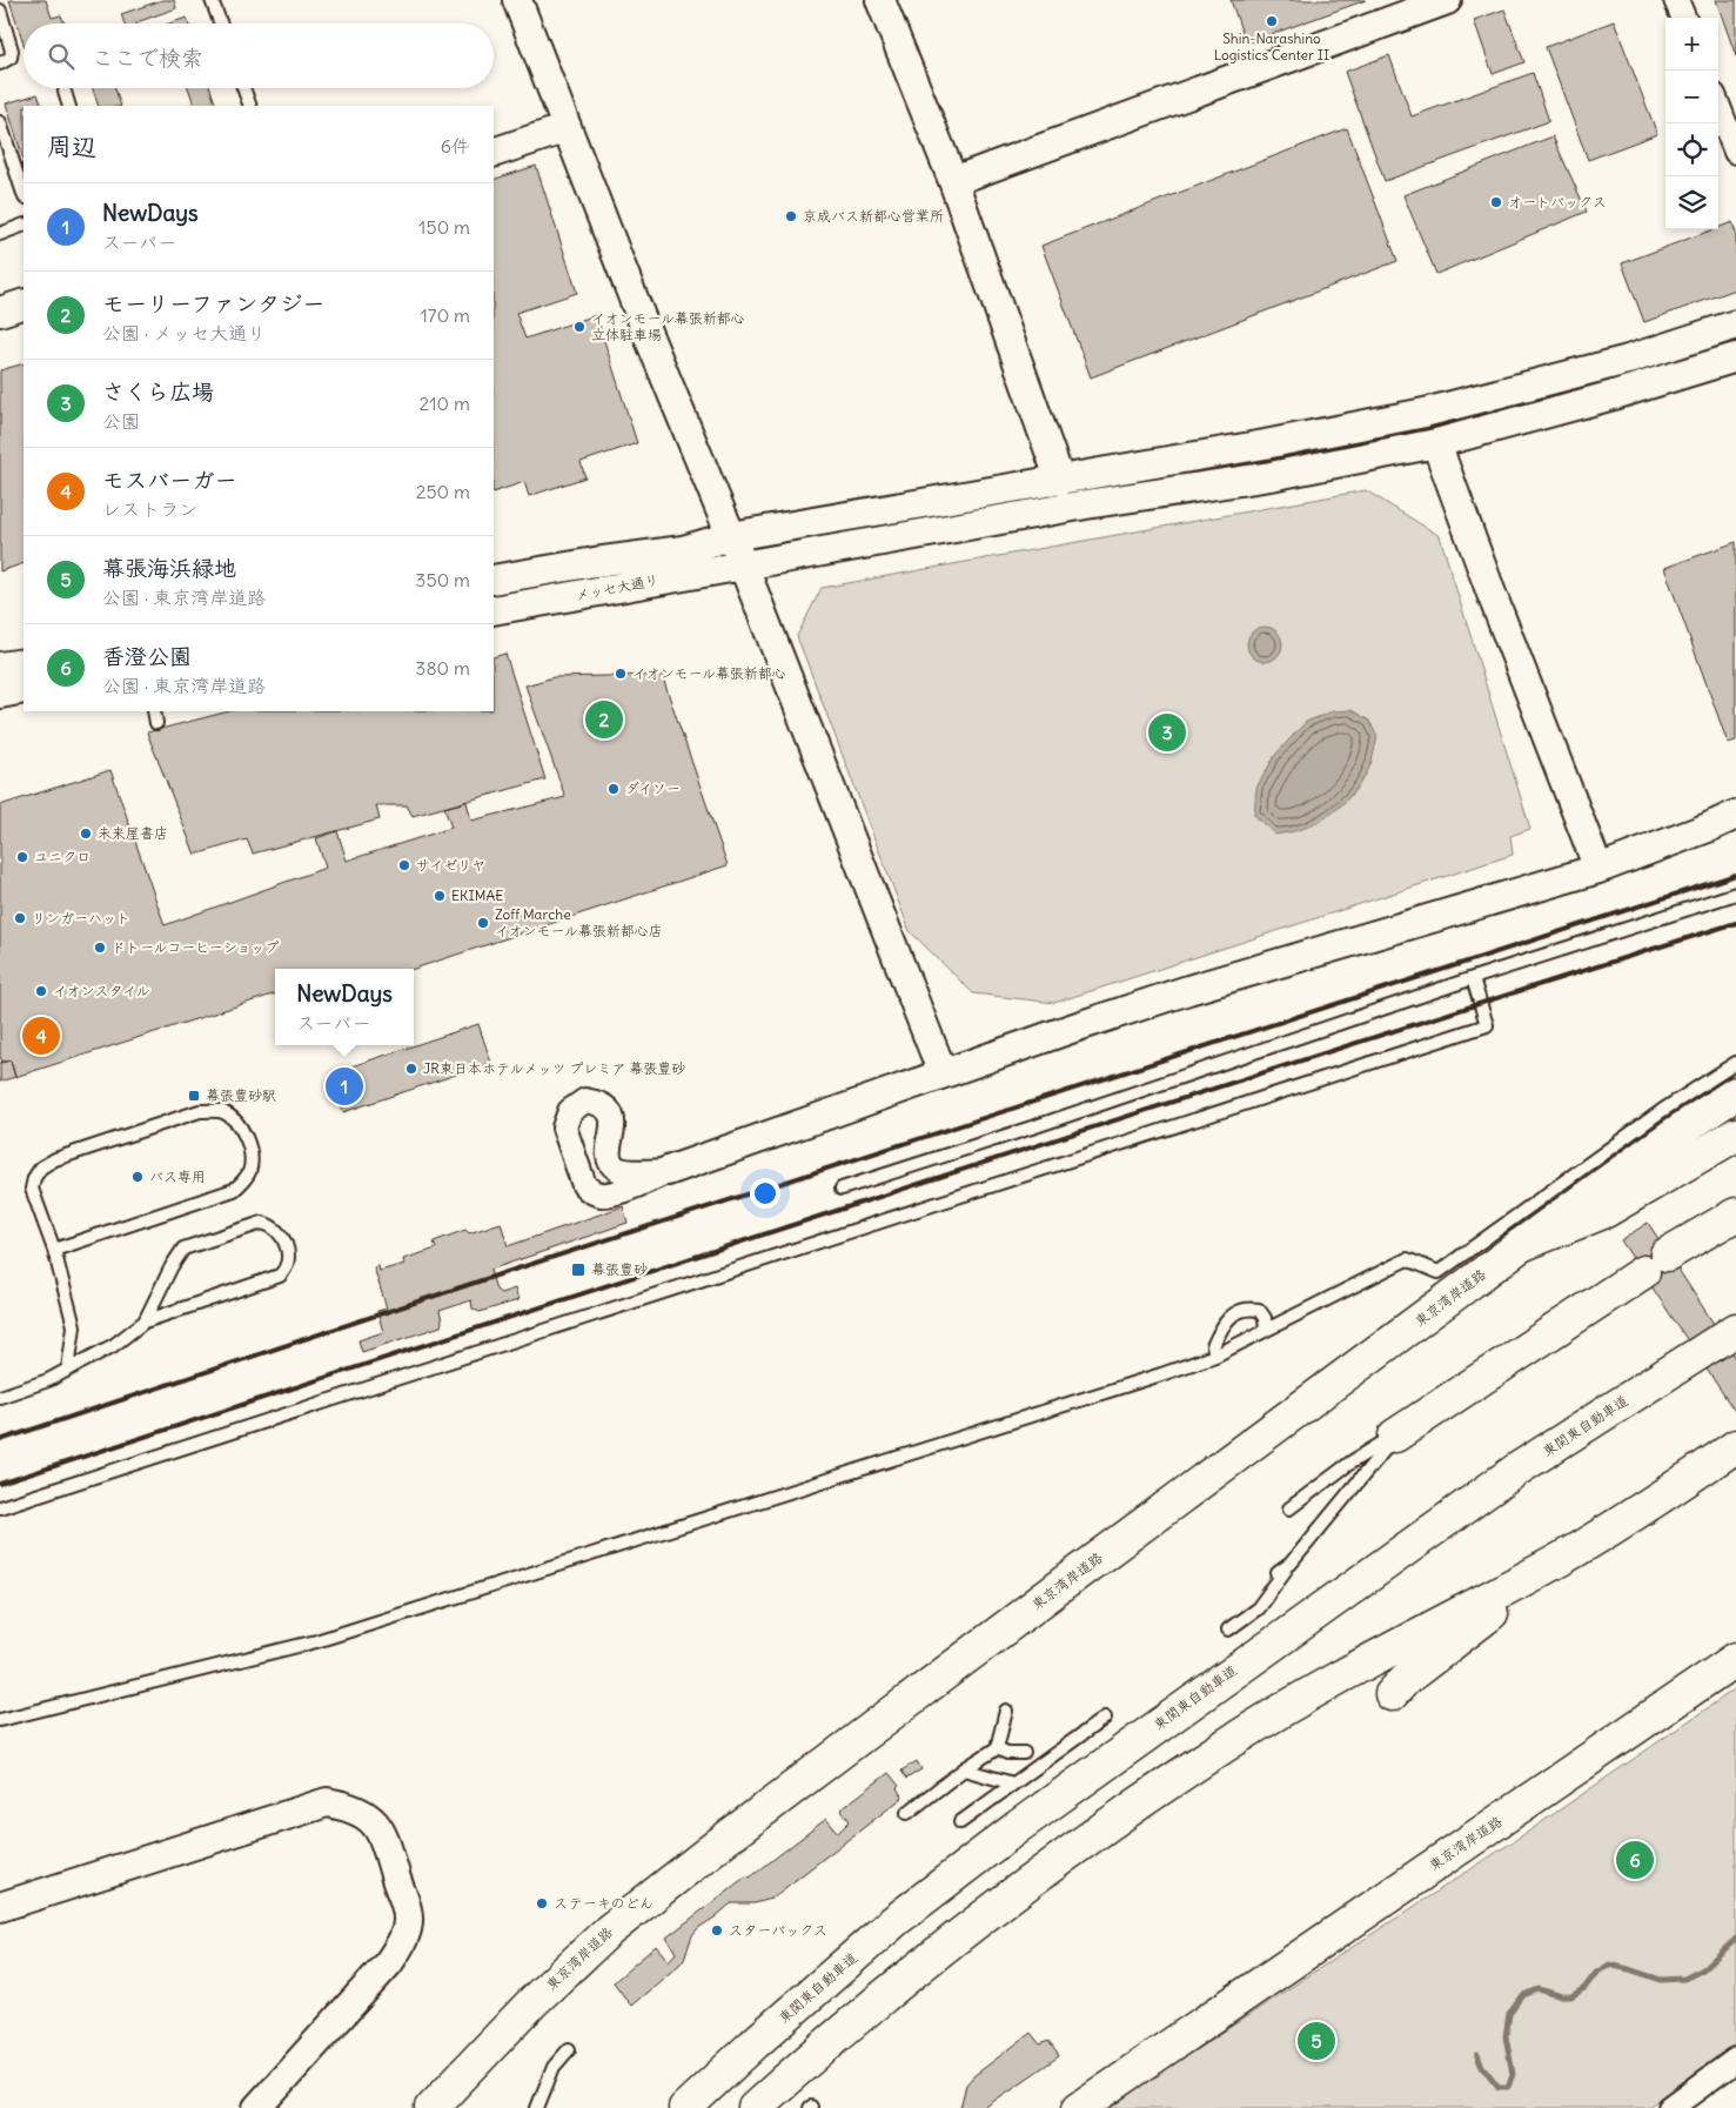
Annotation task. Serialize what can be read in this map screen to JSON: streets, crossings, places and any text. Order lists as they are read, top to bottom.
{
  "streets": {
    "highway": ["東京湾岸道路", "東関東自動車道"],
    "street": ["メッセ大通り"]
  },
  "places": {
    "other": [
      "Shin-Narashino Logistics Center II",
      "オートバックス",
      "京成バス新都心営業所",
      "イオンモール幕張新都心 立体駐車場",
      "イオンモール幕張新都心",
      "ダイソー",
      "未来屋書店",
      "ユニクロ",
      "サイゼリヤ",
      "EKIMAE",
      "リンガーハット",
      "Zoff Marche イオンモール幕張新都心店",
      "ドトールコーヒーショップ",
      "イオンスタイル",
      "JR東日本ホテルメッツ プレミア 幕張豊砂",
      "バス専用",
      "ステーキのどん",
      "スターバックス"
    ],
    "transit": ["幕張豊砂駅", "幕張豊砂"]
  },
  "page": {
    "map_buttons": ["+", "−"],
    "search": "ここで検索",
    "heading": ["周辺", "6件"],
    "list": [
      {
        "mark": "1",
        "name": "NewDays",
        "note": "スーパー",
        "value": "150 m"
      },
      {
        "mark": "2",
        "name": "モーリーファンタジー",
        "note": "公園 · メッセ大通り",
        "value": "170 m"
      },
      {
        "mark": "3",
        "name": "さくら広場",
        "note": "公園",
        "value": "210 m"
      },
      {
        "mark": "4",
        "name": "モスバーガー",
        "note": "レストラン",
        "value": "250 m"
      },
      {
        "mark": "5",
        "name": "幕張海浜緑地",
        "note": "公園 · 東京湾岸道路",
        "value": "350 m"
      },
      {
        "mark": "6",
        "name": "香澄公園",
        "note": "公園 · 東京湾岸道路",
        "value": "380 m"
      }
    ],
    "pins": [
      "2",
      "3",
      "4",
      "1",
      "6",
      "5"
    ],
    "popup": ["NewDays", "スーパー"]
  }
}
